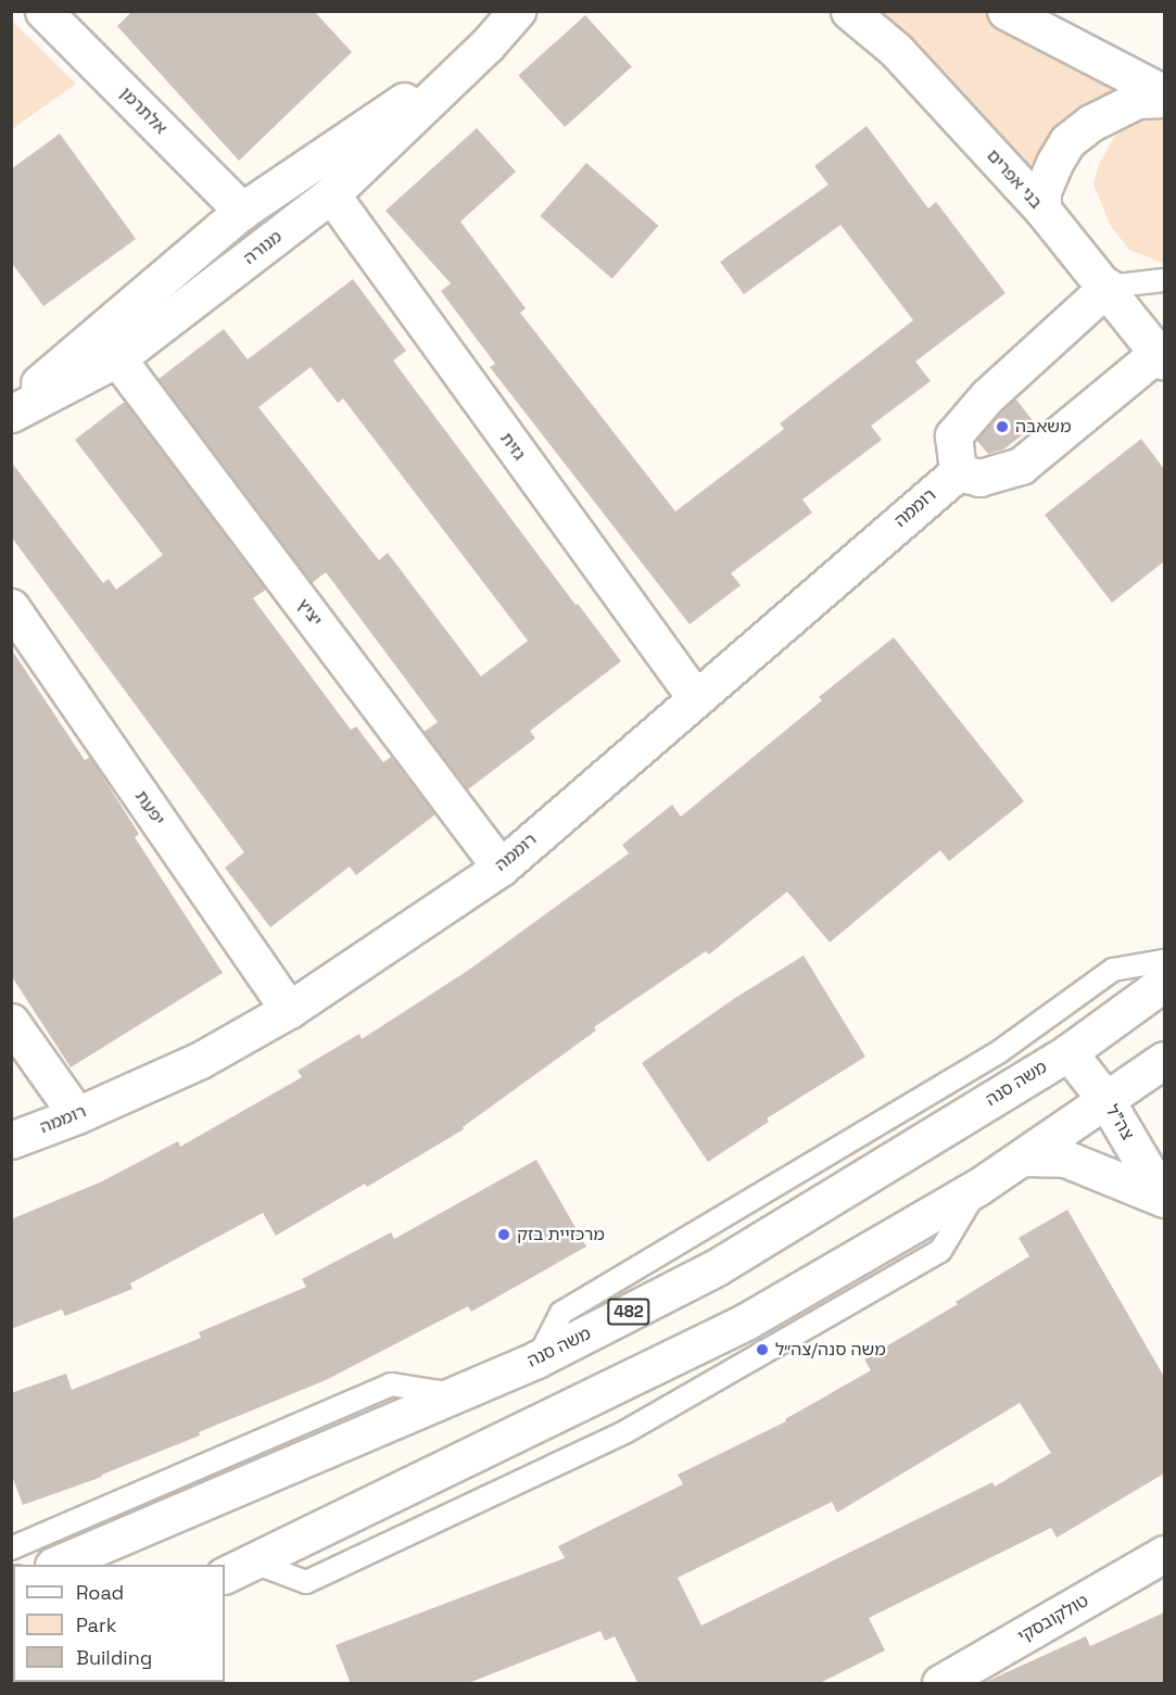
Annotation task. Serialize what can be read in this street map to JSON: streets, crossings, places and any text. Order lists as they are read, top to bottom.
{
  "streets": {
    "street": [
      "אלתרמן",
      "בני אפרים",
      "מנורה",
      "גזית",
      "רוממה",
      "יציץ",
      "יפעת",
      "משה סנה",
      "צה\"ל",
      "482",
      "טולקובסקי"
    ]
  },
  "crossings": [
    ["אלתרמן", "מנורה"],
    ["מנורה", "גזית"],
    ["מנורה", "יציץ"],
    ["גזית", "רוממה"],
    ["רוממה", "יציץ"],
    ["רוממה", "יפעת"],
    ["משה סנה", "צה\"ל"]
  ],
  "places": ["משאבה", "מרכזיית בזק", "משה סנה/צה״ל"],
  "legend": ["Road", "Park", "Building"]
}
